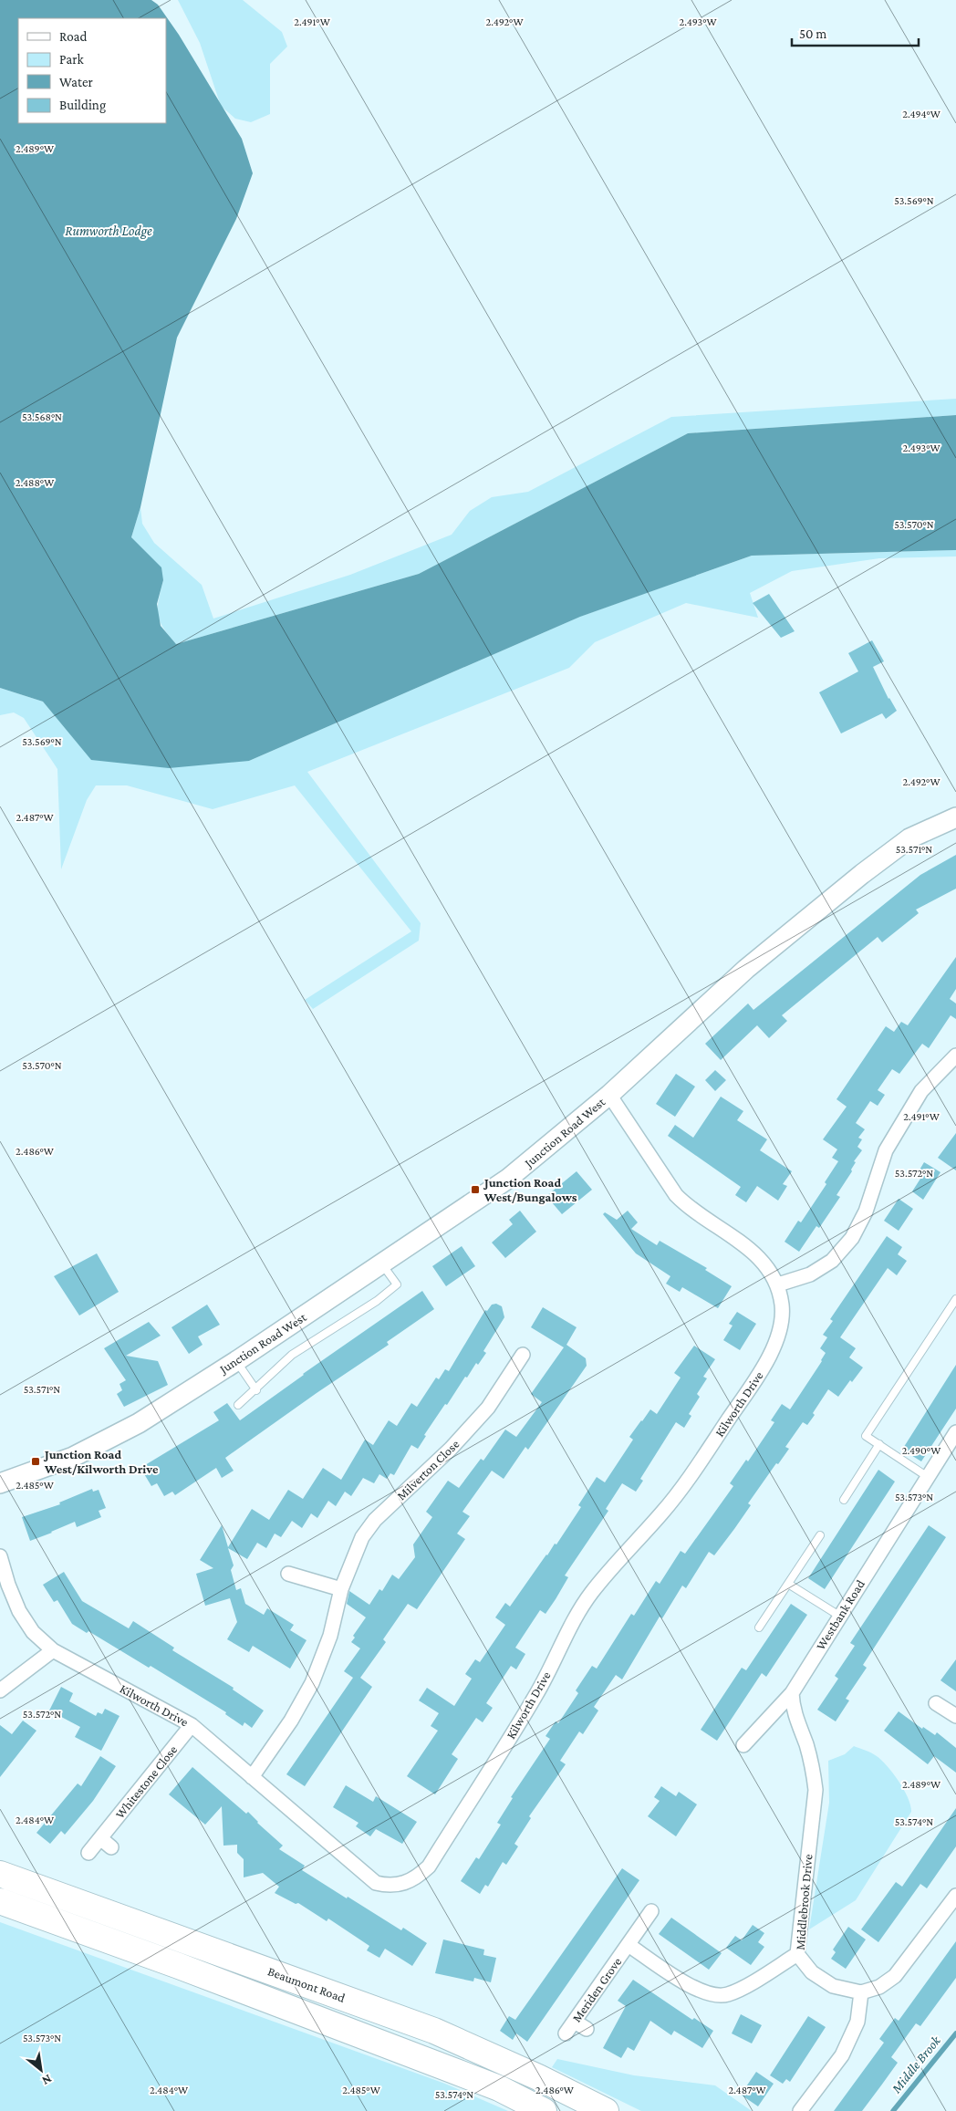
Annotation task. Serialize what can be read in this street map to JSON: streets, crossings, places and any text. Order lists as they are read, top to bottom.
{
  "streets": {
    "highway": ["Beaumont Road"],
    "street": [
      "Junction Road West",
      "Kilworth Drive",
      "Milverton Close",
      "Westbank Road",
      "Whitestone Close",
      "Middlebrook Drive",
      "Meriden Grove"
    ]
  },
  "crossings": [
    ["Junction Road West", "Kilworth Drive"],
    ["Kilworth Drive", "Milverton Close"],
    ["Kilworth Drive", "Whitestone Close"],
    ["Westbank Road", "Middlebrook Drive"],
    ["Middlebrook Drive", "Meriden Grove"]
  ],
  "water": ["Rumworth Lodge", "Middle Brook"],
  "places": {
    "transit": ["Junction Road West/Bungalows", "Junction Road West/Kilworth Drive"]
  },
  "legend": [
    "Road",
    "Park",
    "Water",
    "Building"
  ],
  "scale_bar": "50 m",
  "north": "bottom right",
  "coordinates": [
    "2.493°W",
    "2.491°W",
    "2.492°W",
    "2.494°W",
    "2.489°W",
    "53.569°N",
    "53.568°N",
    "2.488°W",
    "53.570°N",
    "2.487°W",
    "53.571°N",
    "2.486°W",
    "53.572°N",
    "2.490°W",
    "2.485°W",
    "53.573°N",
    "2.484°W",
    "53.574°N"
  ]
}
